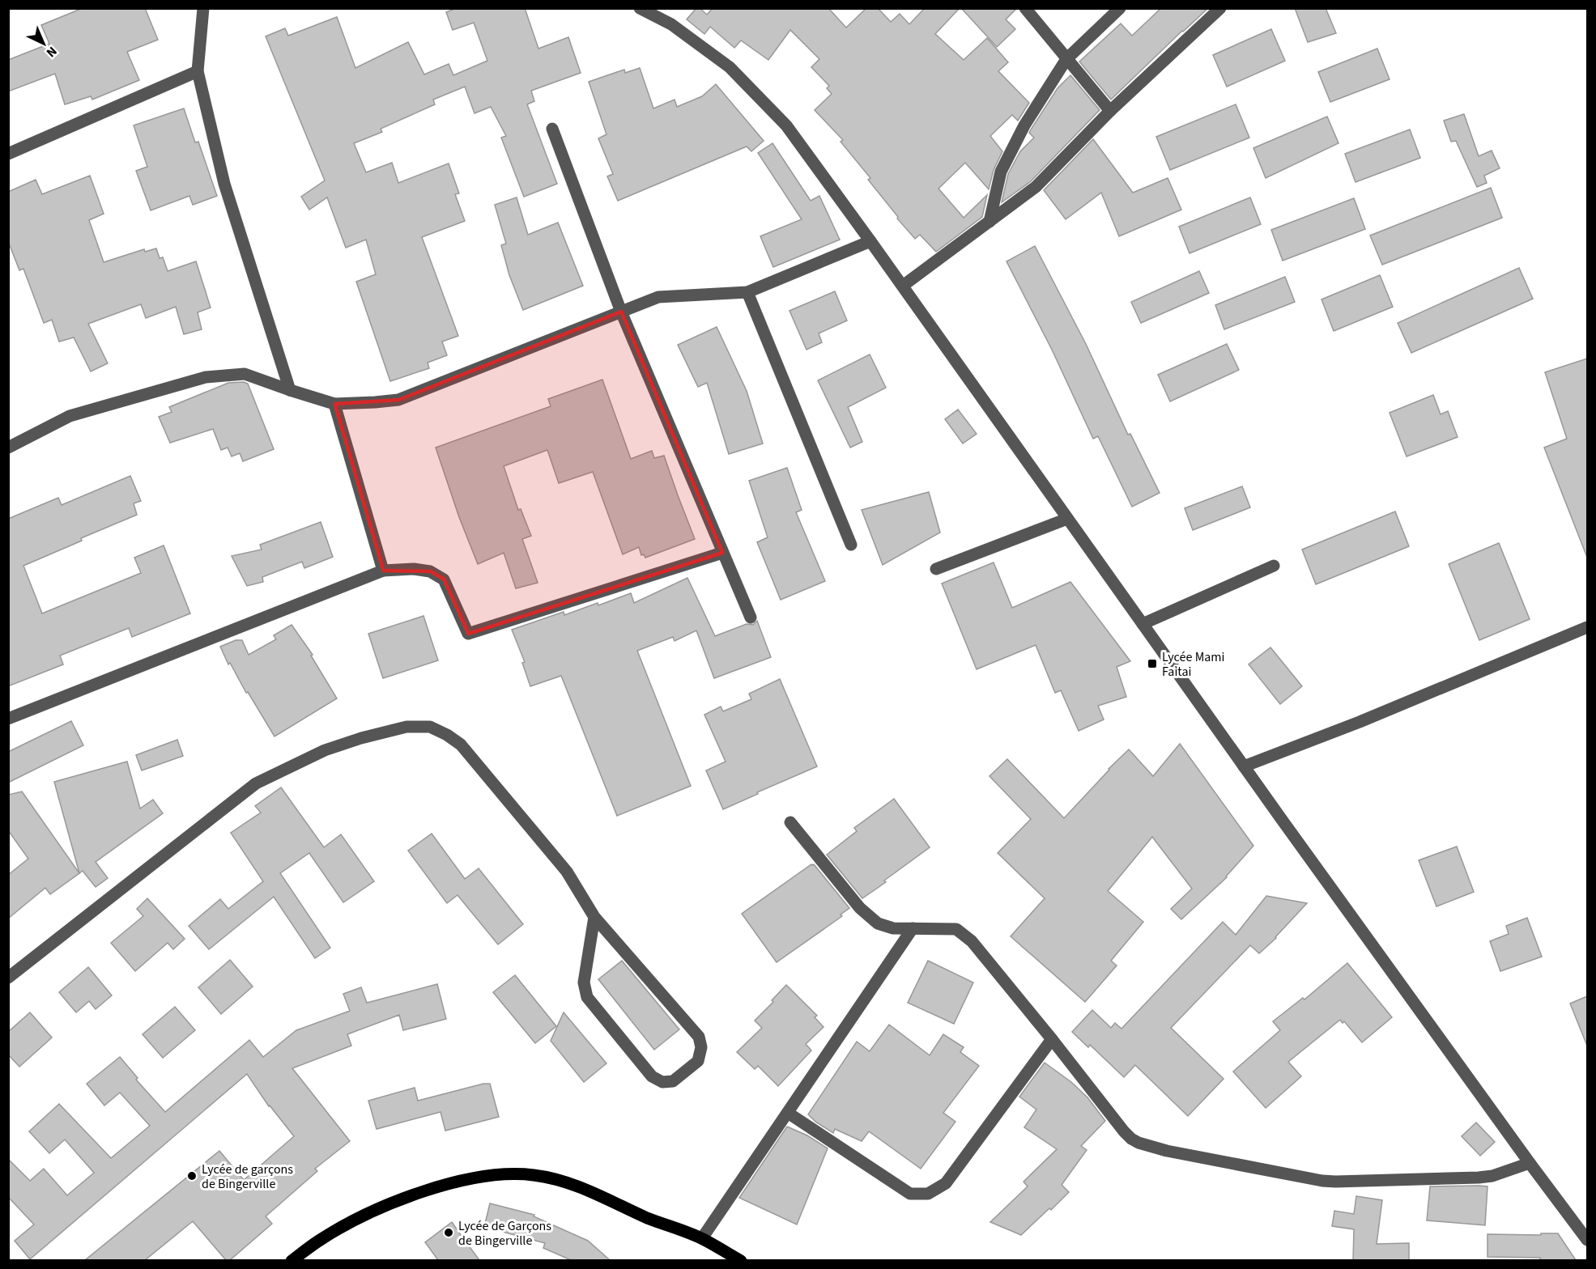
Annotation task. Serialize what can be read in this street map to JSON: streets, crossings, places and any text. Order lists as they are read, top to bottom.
{
  "places": {
    "transit": ["Lycée Mami Faitai"],
    "other": ["Lycée de garçons de Bingerville", "Lycée de Garçons de Bingerville"]
  },
  "north": "bottom right"
}
